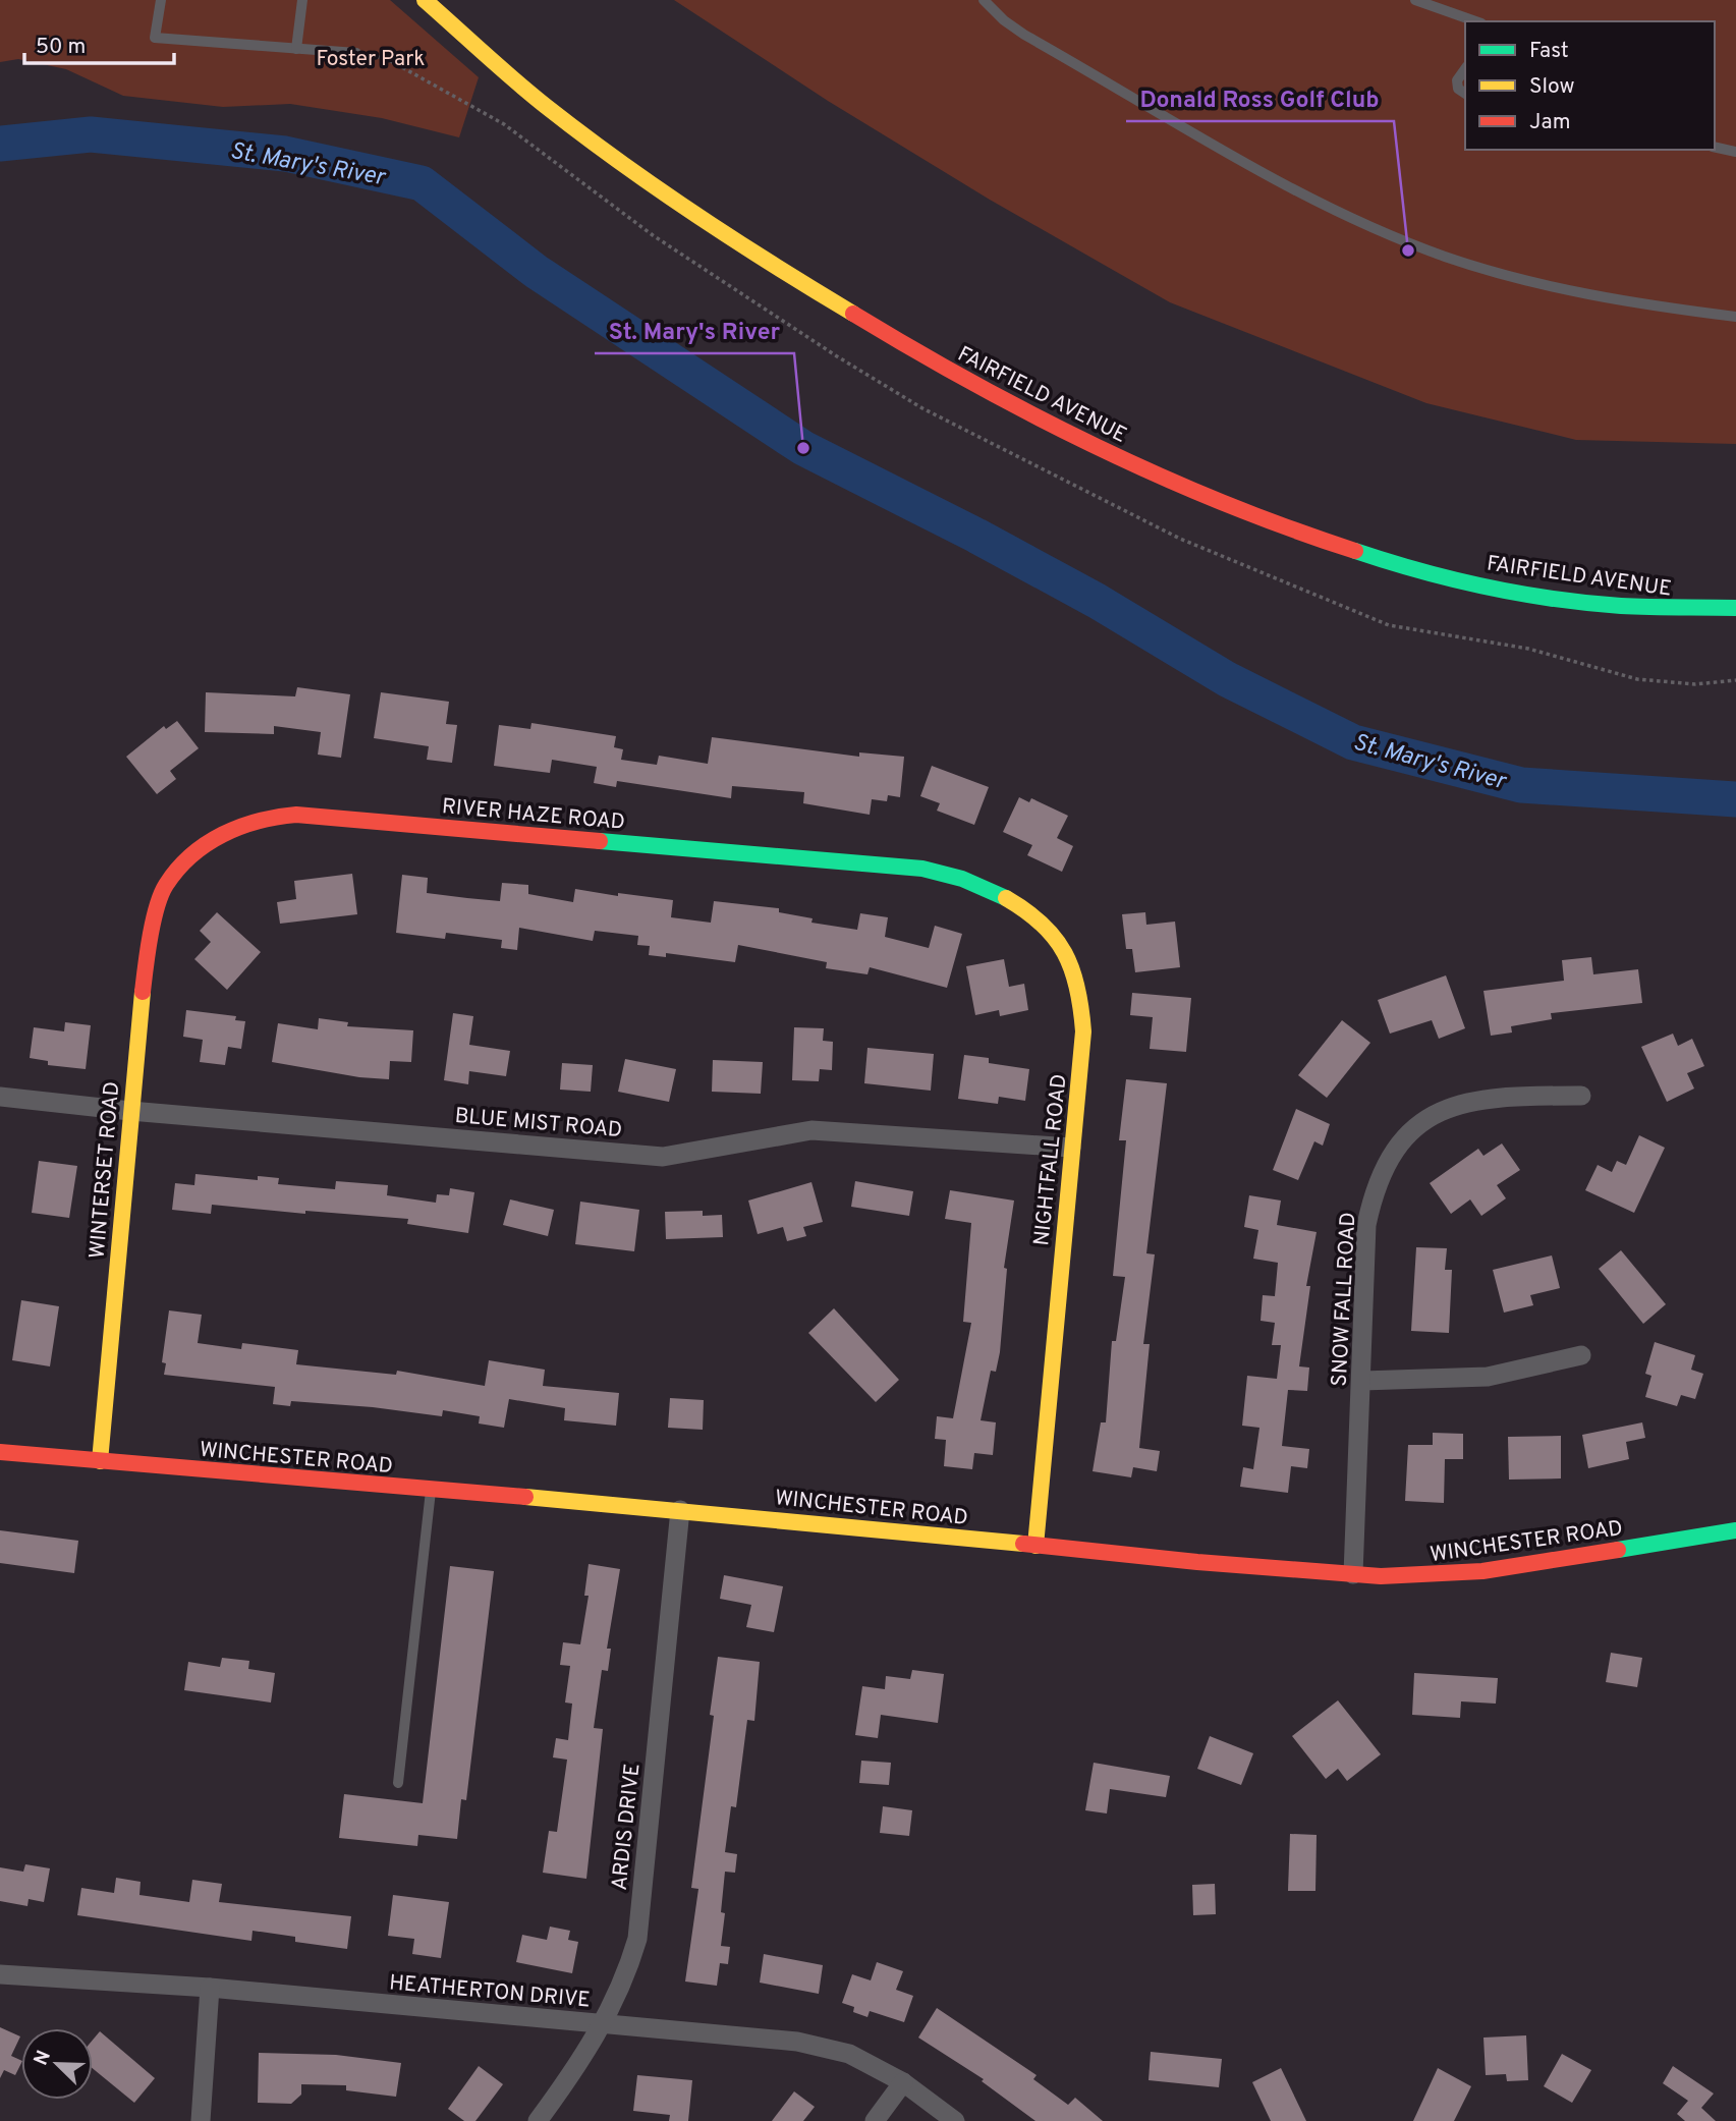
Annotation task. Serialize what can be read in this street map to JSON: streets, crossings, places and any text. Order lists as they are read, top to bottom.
{
  "streets": {
    "street": [
      "FAIRFIELD AVENUE",
      "RIVER HAZE ROAD",
      "BLUE MIST ROAD",
      "NIGHTFALL ROAD",
      "WINTERSET ROAD",
      "SNOW FALL ROAD",
      "WINCHESTER ROAD",
      "ARDIS DRIVE",
      "HEATHERTON DRIVE"
    ]
  },
  "crossings": [
    ["RIVER HAZE ROAD", "NIGHTFALL ROAD"],
    ["RIVER HAZE ROAD", "WINTERSET ROAD"],
    ["BLUE MIST ROAD", "NIGHTFALL ROAD"],
    ["BLUE MIST ROAD", "WINTERSET ROAD"],
    ["NIGHTFALL ROAD", "WINCHESTER ROAD"],
    ["WINTERSET ROAD", "WINCHESTER ROAD"],
    ["SNOW FALL ROAD", "WINCHESTER ROAD"],
    ["WINCHESTER ROAD", "ARDIS DRIVE"],
    ["ARDIS DRIVE", "HEATHERTON DRIVE"]
  ],
  "water": ["St. Mary's River"],
  "parks": ["Foster Park"],
  "places": ["Donald Ross Golf Club", "St. Mary's River"],
  "legend": ["Fast", "Slow", "Jam"],
  "scale_bar": "50 m",
  "north": "top left"
}
